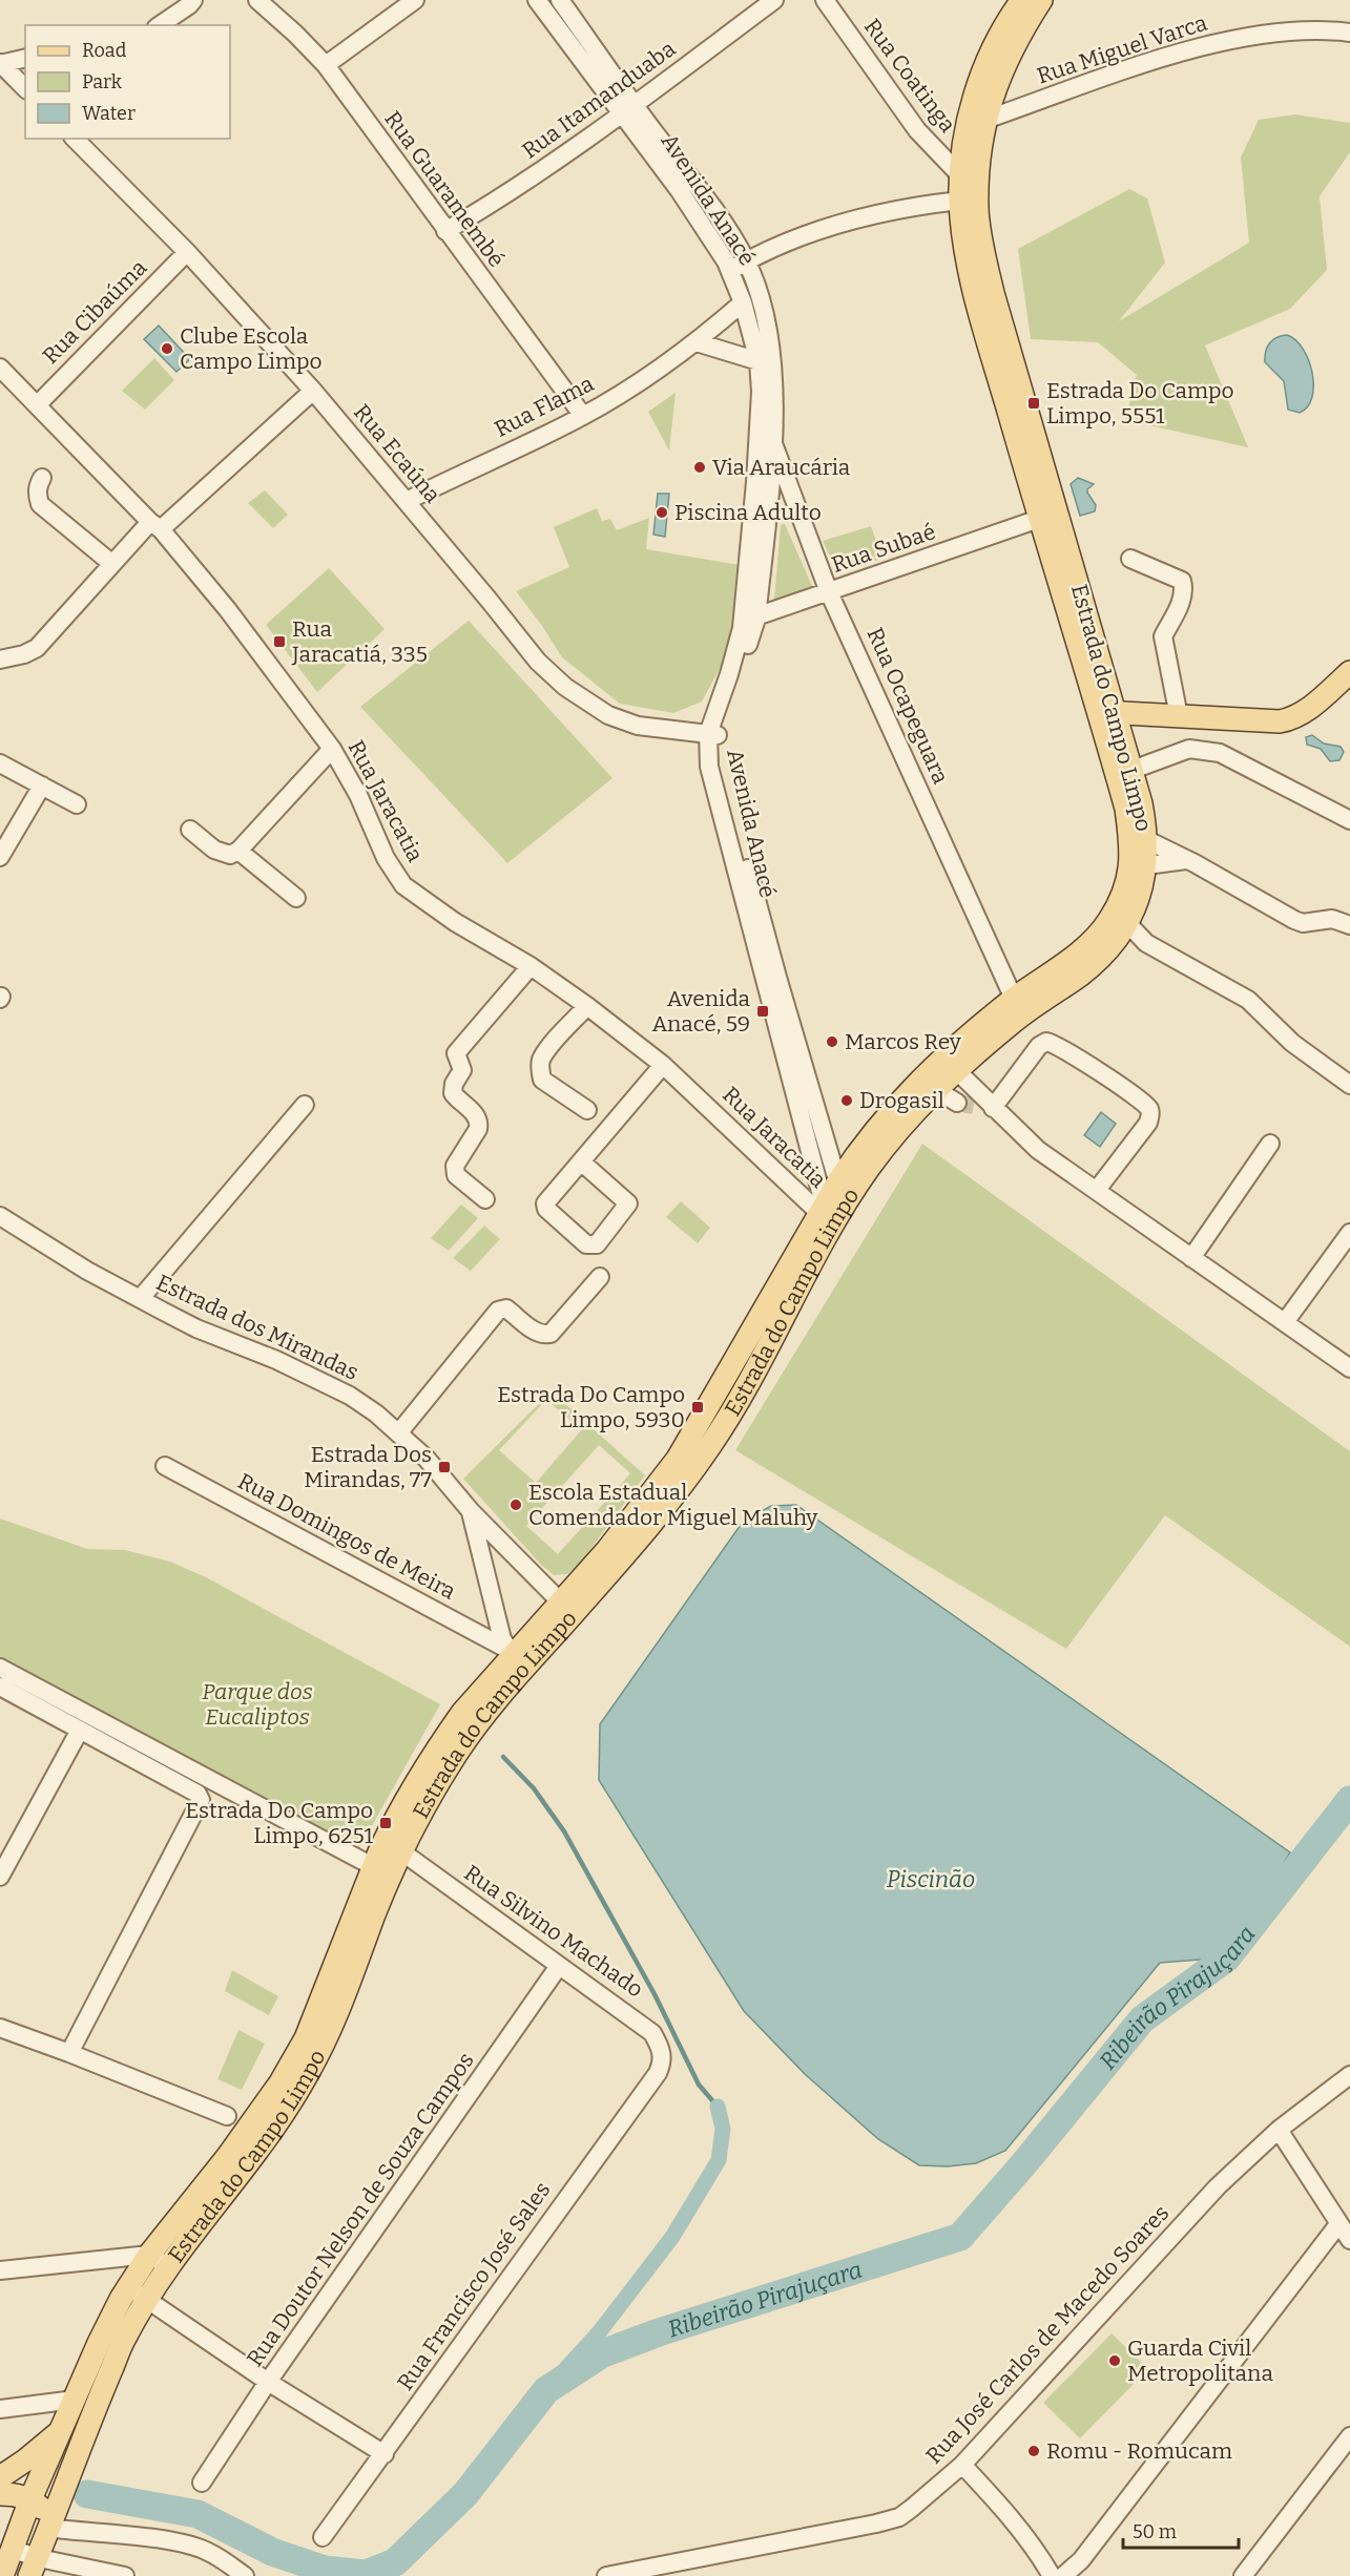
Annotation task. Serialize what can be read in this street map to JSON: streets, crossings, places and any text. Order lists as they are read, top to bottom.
{
  "streets": {
    "main road": ["Estrada do Campo Limpo"],
    "street": [
      "Rua Miguel Varca",
      "Rua Coatinga",
      "Rua Itamanduaba",
      "Rua Guaramembé",
      "Avenida Anacé",
      "Rua Cibaúma",
      "Rua Flama",
      "Rua Ecaúna",
      "Rua Subaé",
      "Rua Ocapeguara",
      "Rua Jaracatia",
      "Estrada dos Mirandas",
      "Rua Domingos de Meira",
      "Rua Silvino Machado",
      "Rua Doutor Nelson de Souza Campos",
      "Rua Francisco José Sales",
      "Rua José Carlos de Macedo Soares"
    ]
  },
  "crossings": [
    ["Rua Miguel Varca", "Estrada do Campo Limpo"],
    ["Rua Coatinga", "Estrada do Campo Limpo"],
    ["Rua Itamanduaba", "Rua Guaramembé"],
    ["Rua Itamanduaba", "Avenida Anacé"],
    ["Rua Guaramembé", "Rua Flama"],
    ["Avenida Anacé", "Rua Flama"],
    ["Avenida Anacé", "Rua Ecaúna"],
    ["Avenida Anacé", "Rua Subaé"],
    ["Avenida Anacé", "Rua Ocapeguara"],
    ["Avenida Anacé", "Estrada do Campo Limpo"],
    ["Avenida Anacé", "Rua Jaracatia"],
    ["Rua Cibaúma", "Rua Ecaúna"],
    ["Rua Cibaúma", "Rua Jaracatia"],
    ["Rua Flama", "Rua Ecaúna"],
    ["Rua Subaé", "Rua Ocapeguara"],
    ["Rua Subaé", "Estrada do Campo Limpo"],
    ["Rua Ocapeguara", "Estrada do Campo Limpo"],
    ["Estrada do Campo Limpo", "Rua Jaracatia"],
    ["Estrada do Campo Limpo", "Estrada dos Mirandas"],
    ["Estrada do Campo Limpo", "Rua Domingos de Meira"],
    ["Estrada do Campo Limpo", "Rua Silvino Machado"],
    ["Estrada dos Mirandas", "Rua Domingos de Meira"],
    ["Rua Silvino Machado", "Rua Doutor Nelson de Souza Campos"],
    ["Rua Silvino Machado", "Rua Francisco José Sales"]
  ],
  "water": ["Piscinão", "Ribeirão Pirajuçara"],
  "parks": ["Parque dos Eucaliptos"],
  "places": {
    "other": [
      "Clube Escola Campo Limpo",
      "Via Araucária",
      "Piscina Adulto",
      "Marcos Rey",
      "Drogasil",
      "Escola Estadual Comendador Miguel Maluhy",
      "Guarda Civil Metropolitana",
      "Romu - Romucam"
    ],
    "transit": [
      "Estrada Do Campo Limpo, 5551",
      "Rua Jaracatiá, 335",
      "Avenida Anacé, 59",
      "Estrada Do Campo Limpo, 5930",
      "Estrada Dos Mirandas, 77",
      "Estrada Do Campo Limpo, 6251"
    ]
  },
  "legend": ["Road", "Park", "Water"],
  "scale_bar": "50 m"
}
